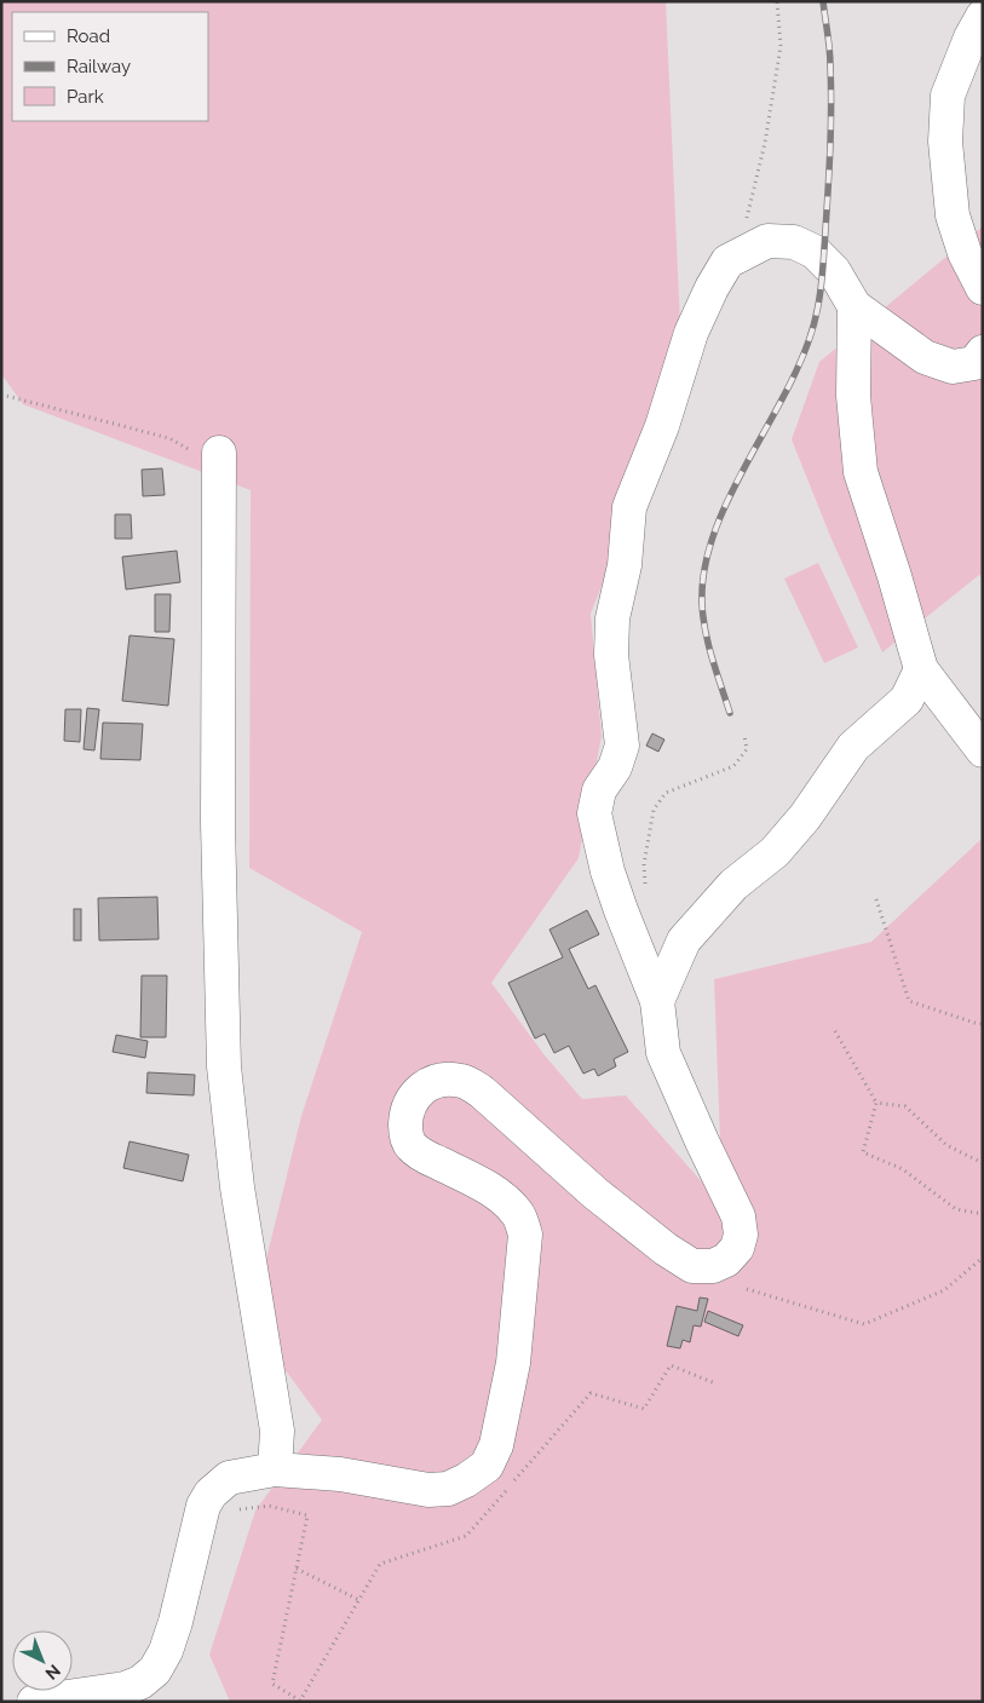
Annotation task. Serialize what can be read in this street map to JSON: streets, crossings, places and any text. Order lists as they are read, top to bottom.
{
  "legend": ["Road", "Railway", "Park"],
  "north": "bottom right"
}
